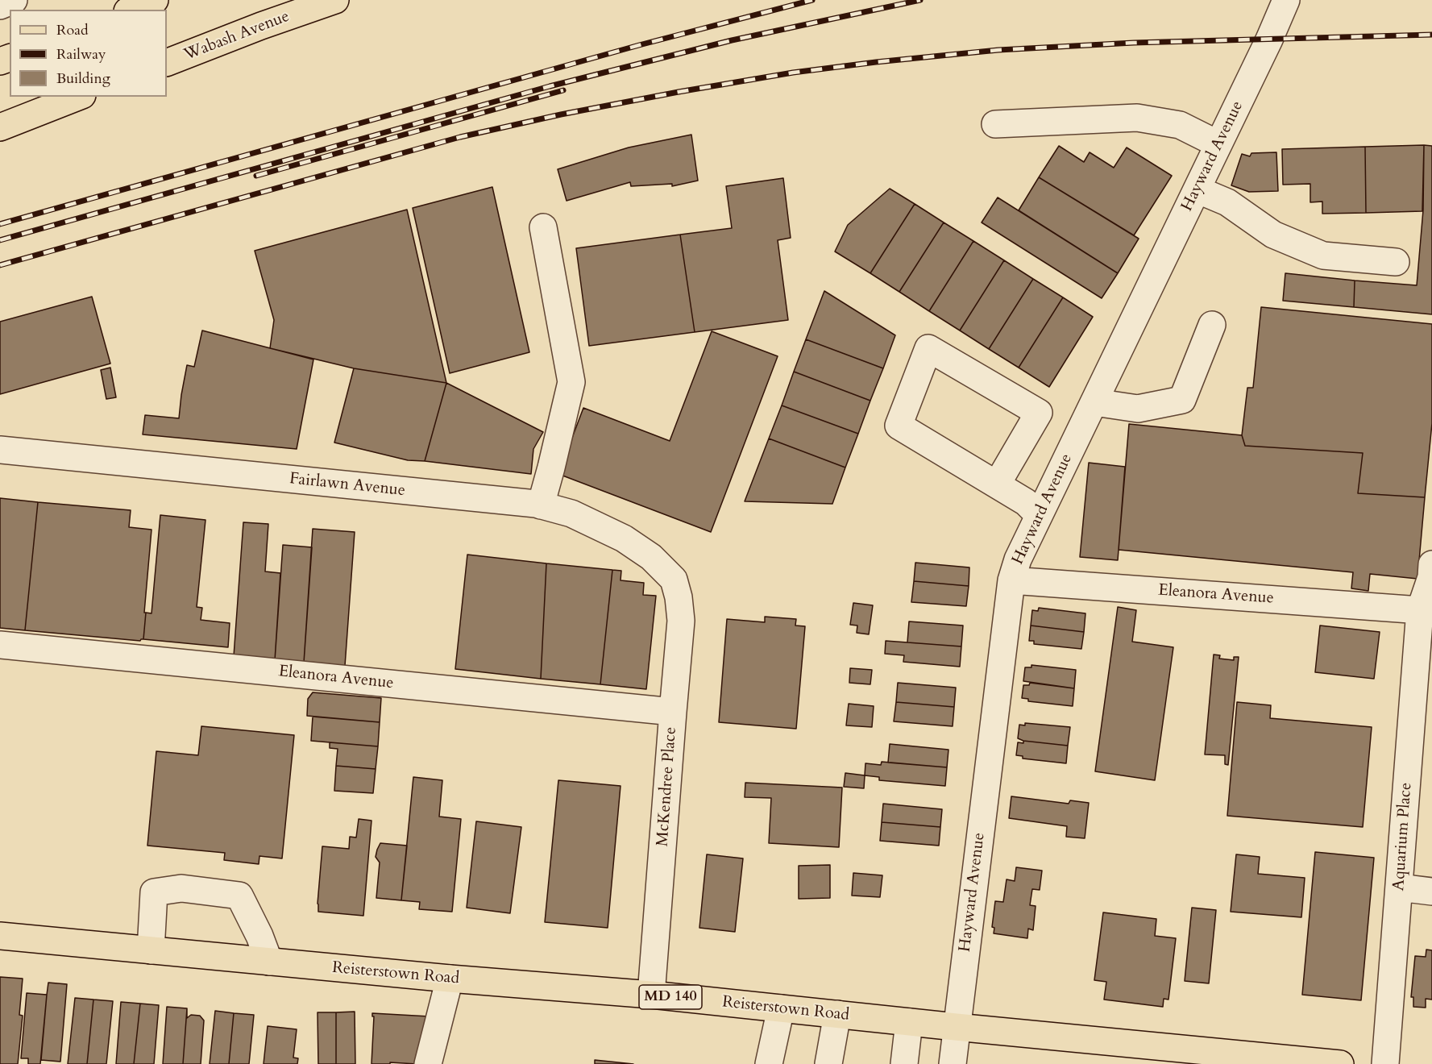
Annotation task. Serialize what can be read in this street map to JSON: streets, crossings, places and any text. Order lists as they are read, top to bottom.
{
  "streets": {
    "main road": ["Wabash Avenue", "Reisterstown Road", "MD 140"],
    "street": [
      "Hayward Avenue",
      "Fairlawn Avenue",
      "Eleanora Avenue",
      "McKendree Place",
      "Aquarium Place"
    ]
  },
  "crossings": [
    ["Hayward Avenue", "Eleanora Avenue"],
    ["Hayward Avenue", "Reisterstown Road"],
    ["Fairlawn Avenue", "McKendree Place"],
    ["Eleanora Avenue", "McKendree Place"],
    ["Eleanora Avenue", "Aquarium Place"],
    ["McKendree Place", "Reisterstown Road"]
  ],
  "legend": ["Road", "Railway", "Building"]
}
